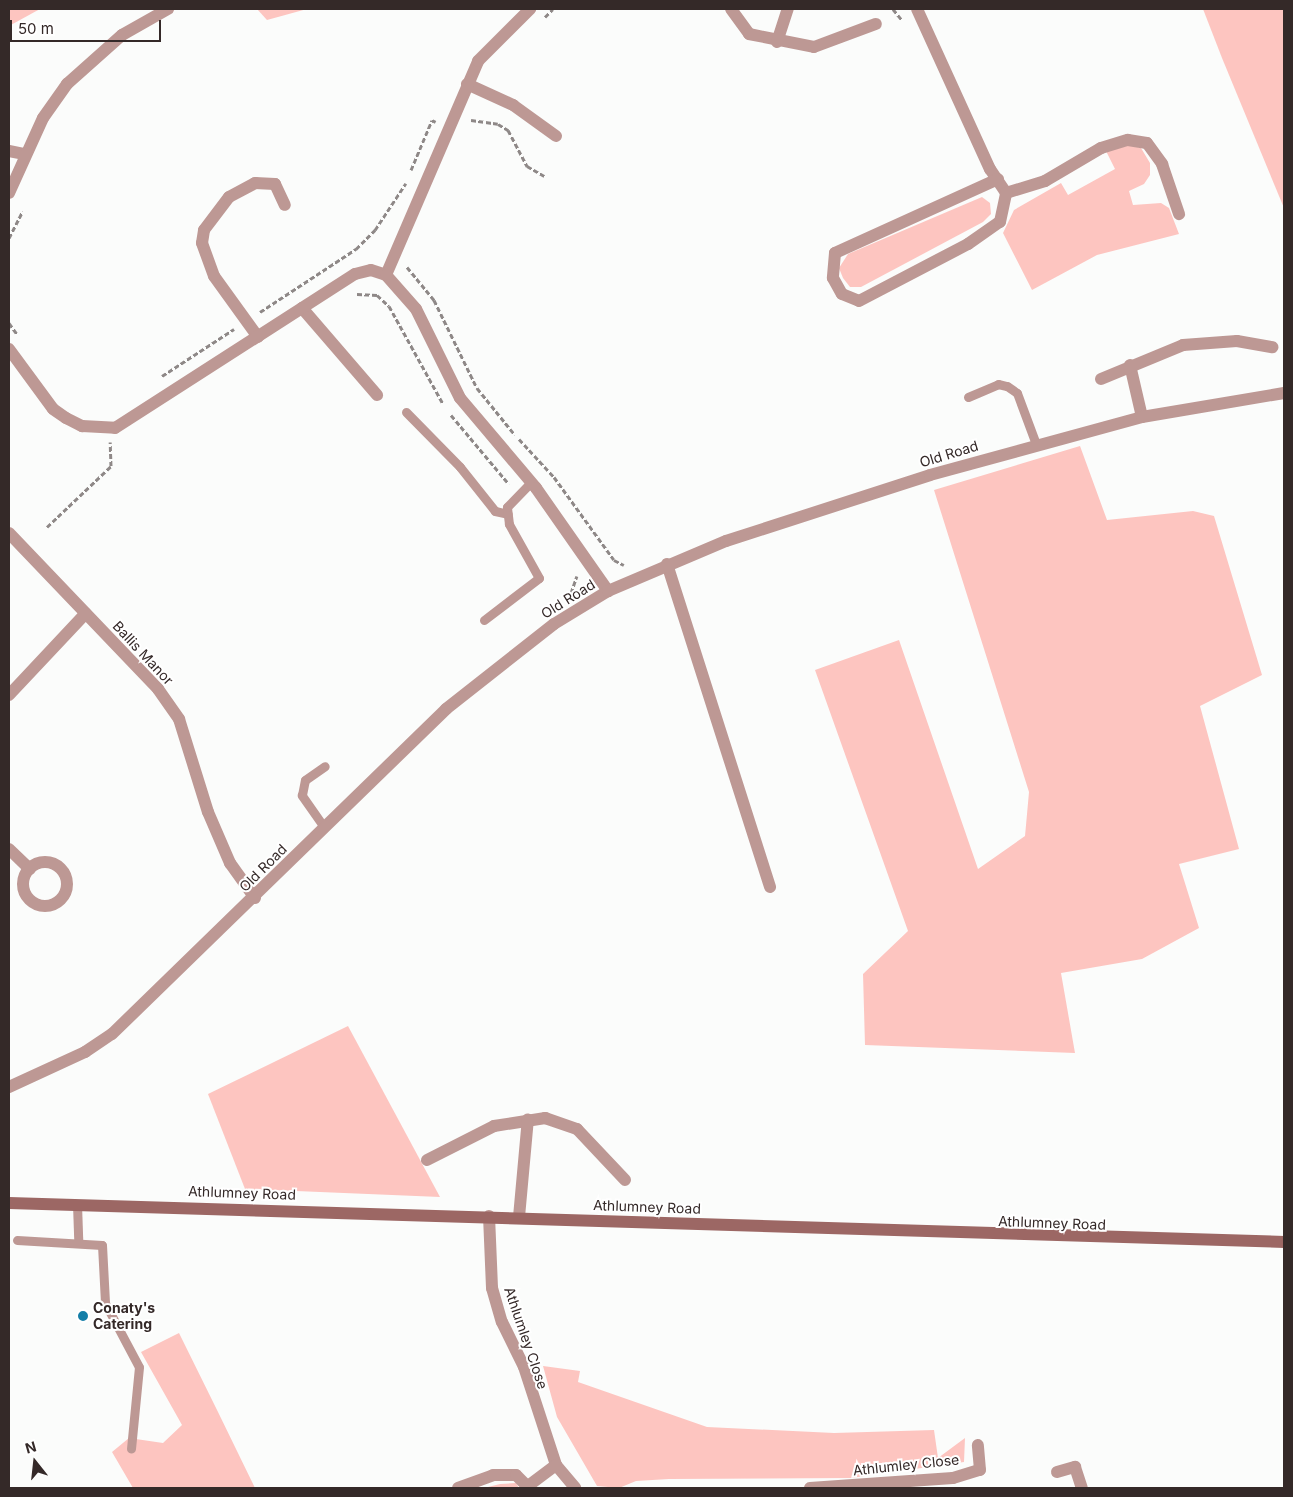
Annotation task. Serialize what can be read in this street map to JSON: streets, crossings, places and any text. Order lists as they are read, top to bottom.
{
  "streets": {
    "main road": ["Athlumney Road"],
    "street": ["Old Road", "Ballis Manor", "Athlumley Close"]
  },
  "crossings": [
    ["Old Road", "Ballis Manor"],
    ["Athlumney Road", "Athlumley Close"]
  ],
  "places": ["Conaty's Catering"],
  "scale_bar": "50 m",
  "north": "top"
}
